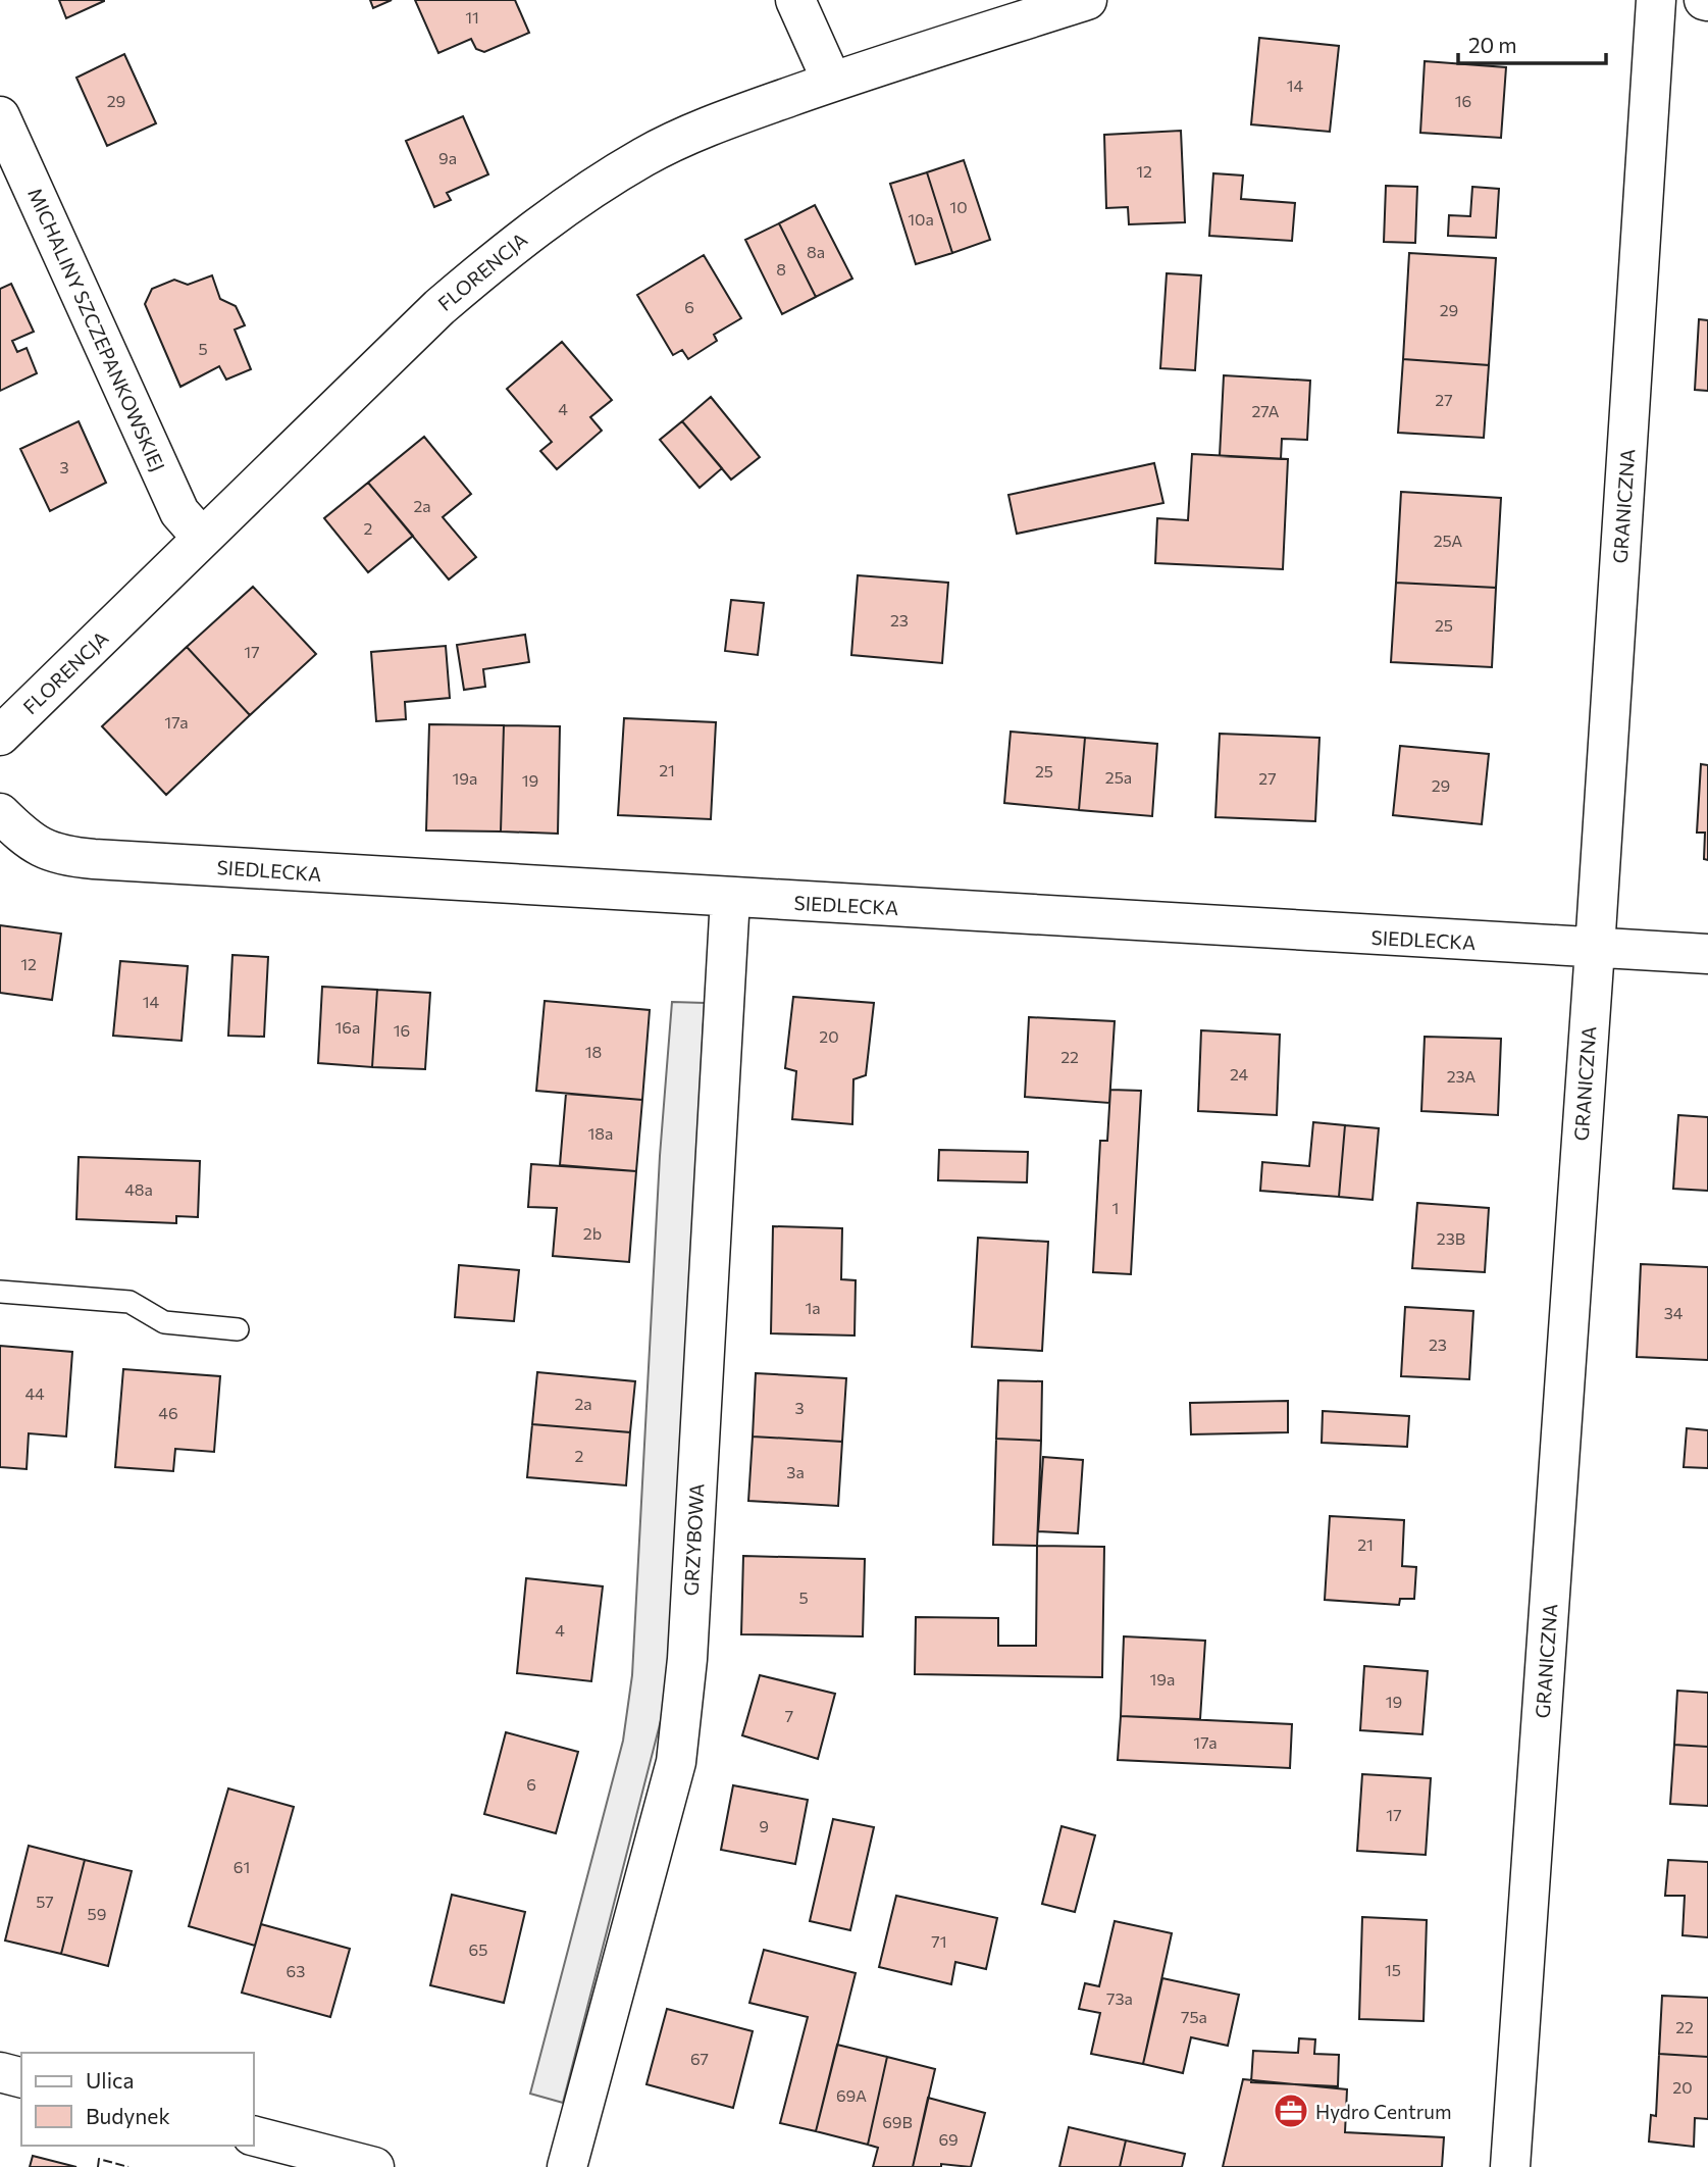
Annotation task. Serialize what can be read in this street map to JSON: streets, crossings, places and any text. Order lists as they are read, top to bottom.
{
  "streets": {
    "street": [
      "FLORENCJA",
      "MICHALINY SZCZEPANKOWSKIEJ",
      "GRANICZNA",
      "SIEDLECKA",
      "GRZYBOWA"
    ]
  },
  "crossings": [
    ["FLORENCJA", "MICHALINY SZCZEPANKOWSKIEJ"],
    ["GRANICZNA", "SIEDLECKA"],
    ["SIEDLECKA", "GRZYBOWA"]
  ],
  "places": {
    "office": ["Hydro Centrum"]
  },
  "house_numbers": [
    "11",
    "14",
    "29",
    "16",
    "9a",
    "12",
    "10",
    "10a",
    "8a",
    "8",
    "6",
    "29",
    "5",
    "27",
    "4",
    "27A",
    "3",
    "2a",
    "2",
    "25A",
    "23",
    "25",
    "17",
    "17a",
    "21",
    "25",
    "25a",
    "19a",
    "27",
    "19",
    "29",
    "12",
    "14",
    "16a",
    "16",
    "20",
    "18",
    "22",
    "24",
    "23A",
    "18a",
    "48a",
    "1",
    "2b",
    "23B",
    "1a",
    "34",
    "23",
    "44",
    "2a",
    "3",
    "46",
    "2",
    "3a",
    "21",
    "5",
    "4",
    "19a",
    "19",
    "7",
    "17a",
    "6",
    "17",
    "9",
    "61",
    "57",
    "59",
    "71",
    "65",
    "15",
    "63",
    "73a",
    "75a",
    "22",
    "67",
    "20",
    "69A",
    "69B",
    "69"
  ],
  "legend": ["Ulica", "Budynek"],
  "scale_bar": "20 m"
}
